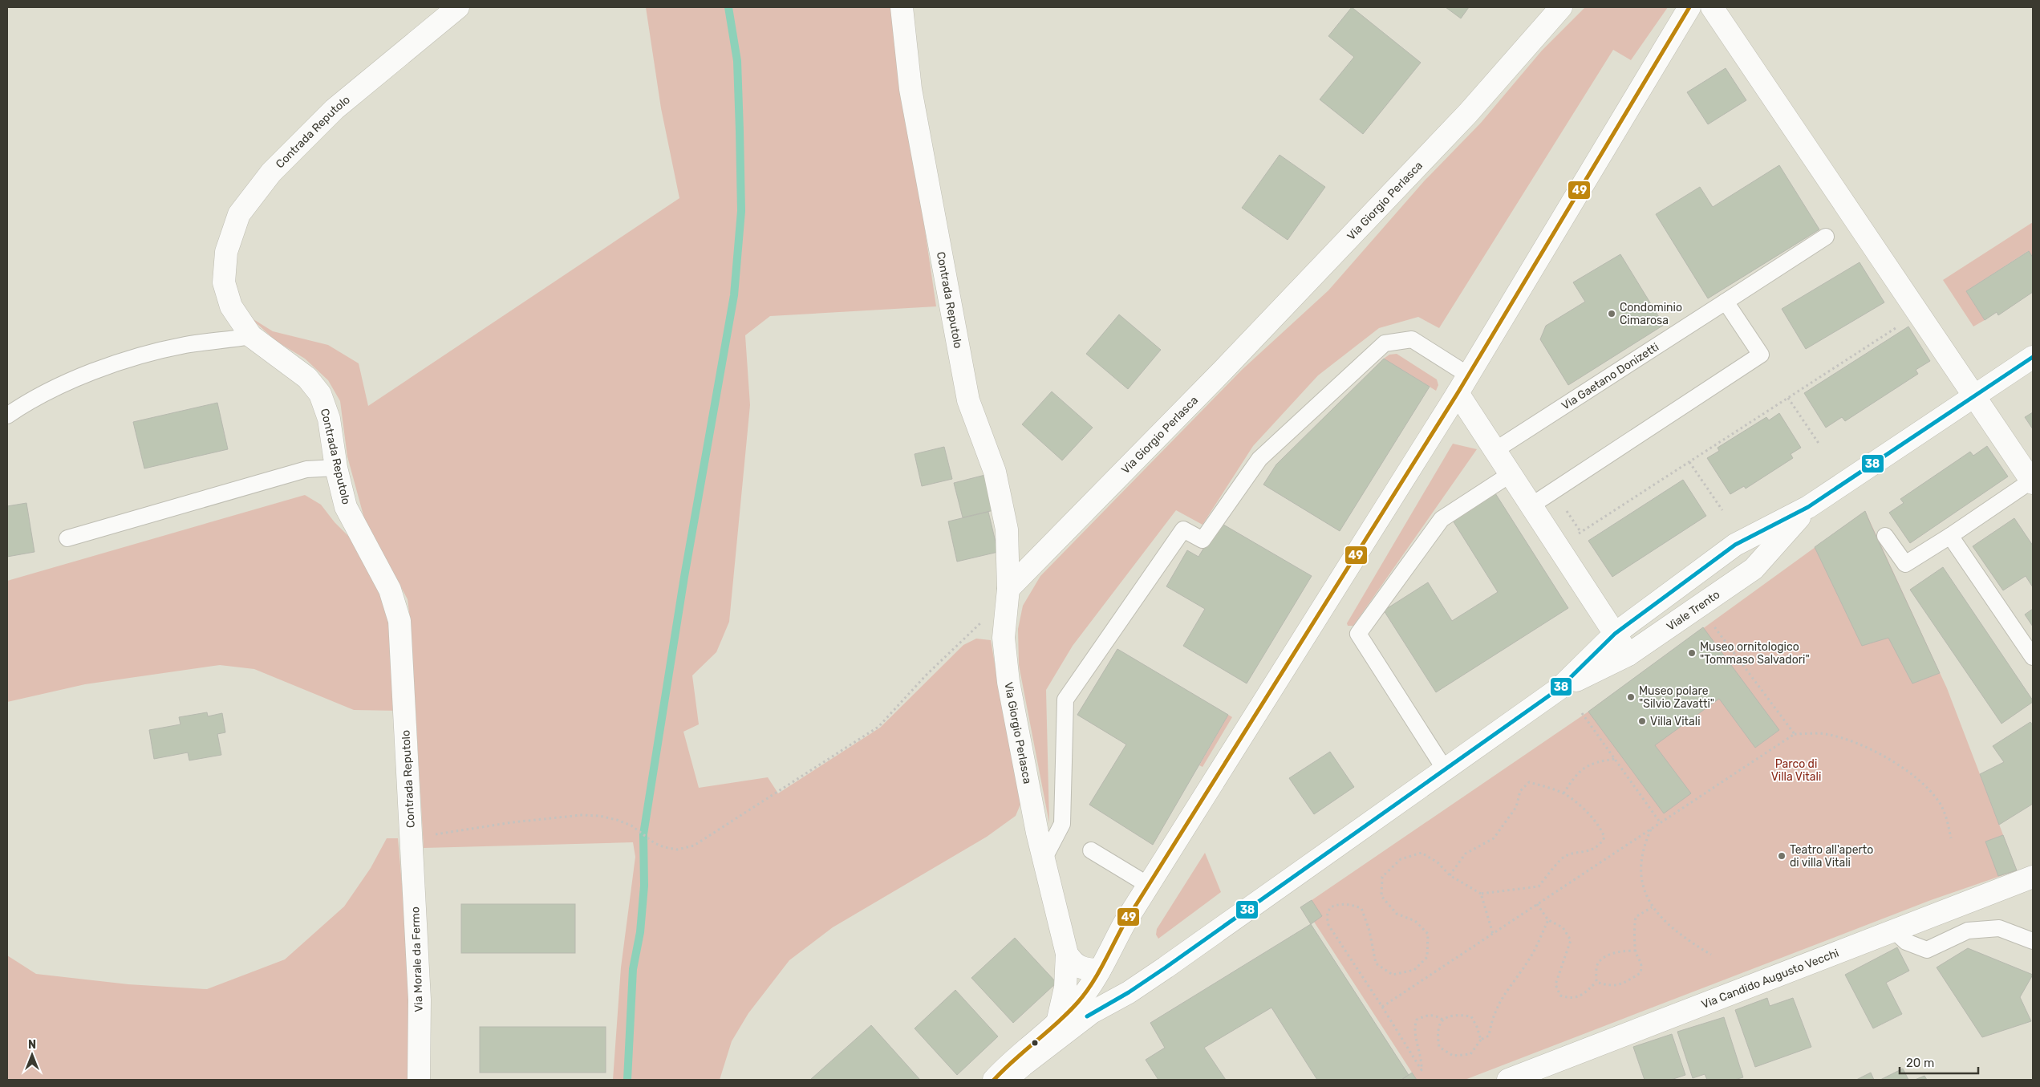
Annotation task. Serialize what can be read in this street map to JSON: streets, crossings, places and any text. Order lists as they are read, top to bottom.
{
  "streets": {
    "street": [
      "Contrada Reputolo",
      "Via Giorgio Perlasca",
      "Viale Trento",
      "Via Morale da Fermo",
      "Via Candido Augusto Vecchi"
    ],
    "lane": ["Via Gaetano Donizetti"]
  },
  "crossings": [
    ["Contrada Reputolo", "Via Giorgio Perlasca"],
    ["Contrada Reputolo", "Via Morale da Fermo"]
  ],
  "parks": ["Parco di Villa Vitali"],
  "places": [
    "Condominio Cimarosa",
    "Museo ornitologico \"Tommaso Salvadori\"",
    "Museo polare \"Silvio Zavatti\"",
    "Villa Vitali",
    "Teatro all'aperto di villa Vitali"
  ],
  "lines": ["transit line 49", "transit line 38"],
  "scale_bar": "20 m",
  "north": "top"
}
